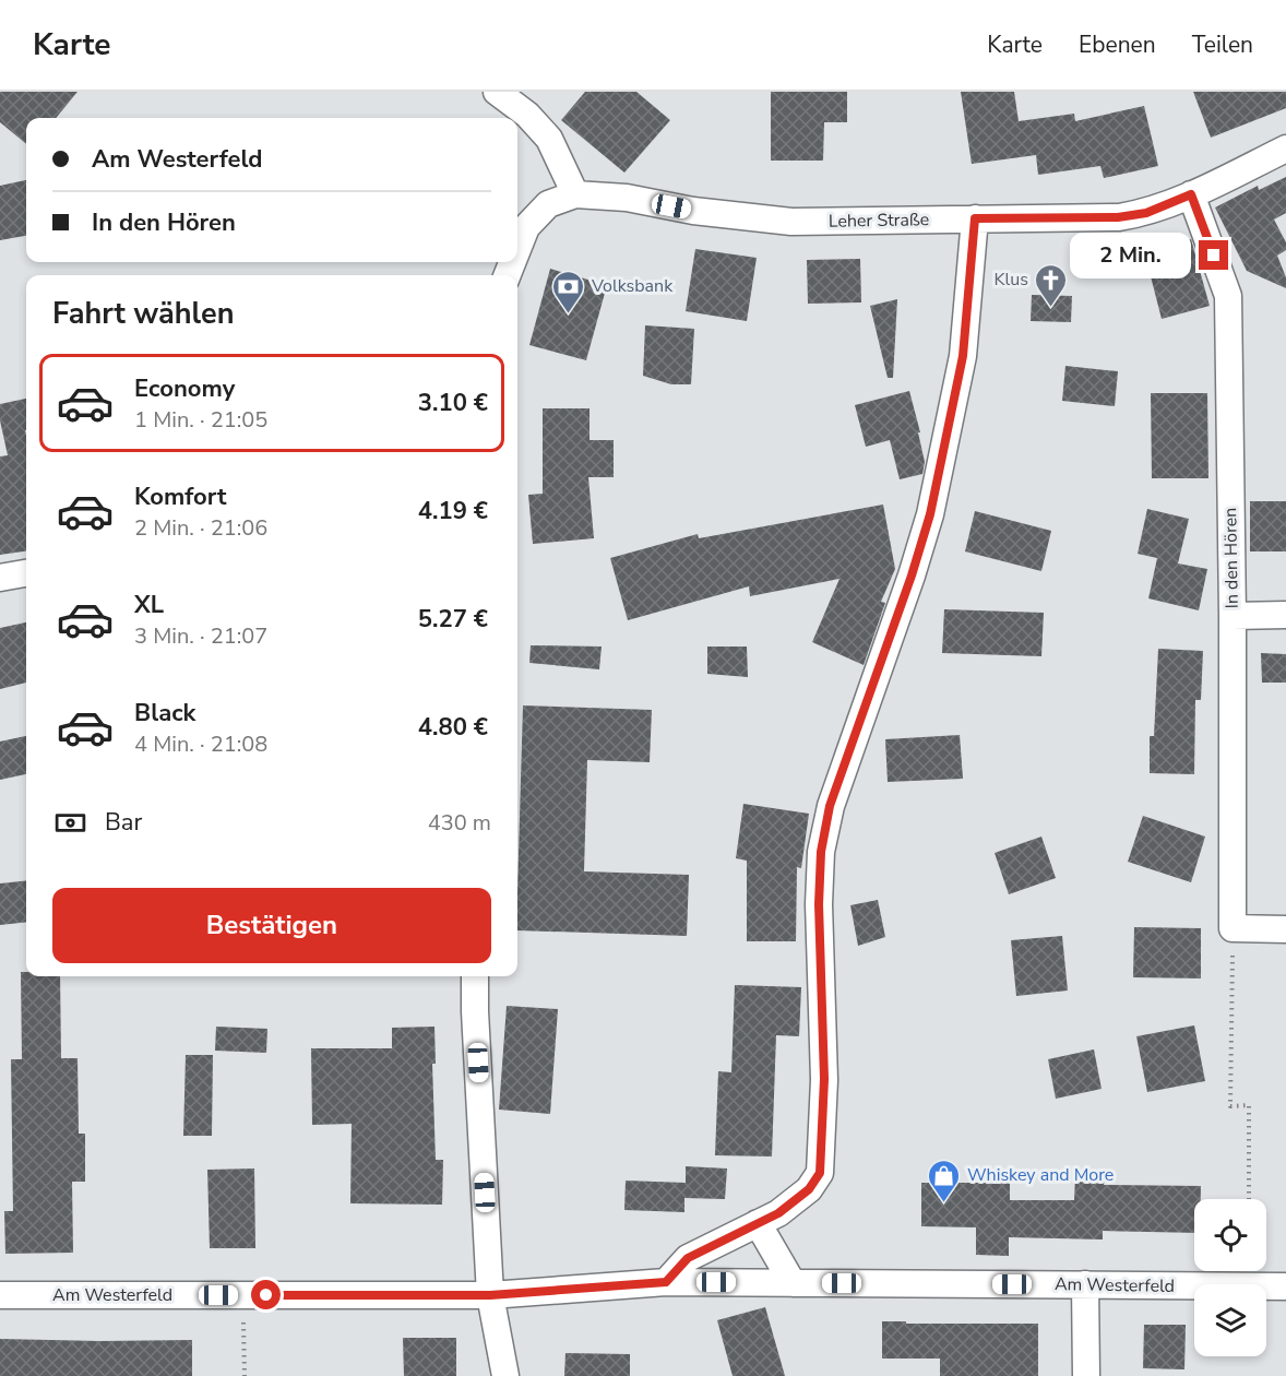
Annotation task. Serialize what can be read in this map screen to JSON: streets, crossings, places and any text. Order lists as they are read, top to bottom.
{
  "streets": {
    "street": ["Leher Straße", "In den Hören", "Am Westerfeld"]
  },
  "crossings": [
    ["Leher Straße", "In den Hören"]
  ],
  "places": {
    "church": ["Klus"],
    "bank": ["Volksbank"],
    "shop": ["Whiskey and More"]
  },
  "page": {
    "header": "Karte",
    "nav": ["Karte", "Ebenen", "Teilen"],
    "banner": ["Am Westerfeld", "In den Hören"],
    "bubble": "2 Min.",
    "heading": "Fahrt wählen",
    "list": [
      {
        "name": "Economy",
        "note": "1 Min. · 21:05",
        "value": "3.10 €"
      },
      {
        "name": "Komfort",
        "note": "2 Min. · 21:06",
        "value": "4.19 €"
      },
      {
        "name": "XL",
        "note": "3 Min. · 21:07",
        "value": "5.27 €"
      },
      {
        "name": "Black",
        "note": "4 Min. · 21:08",
        "value": "4.80 €"
      }
    ],
    "pay": ["Bar", "430 m"],
    "buttons": "Bestätigen"
  }
}
